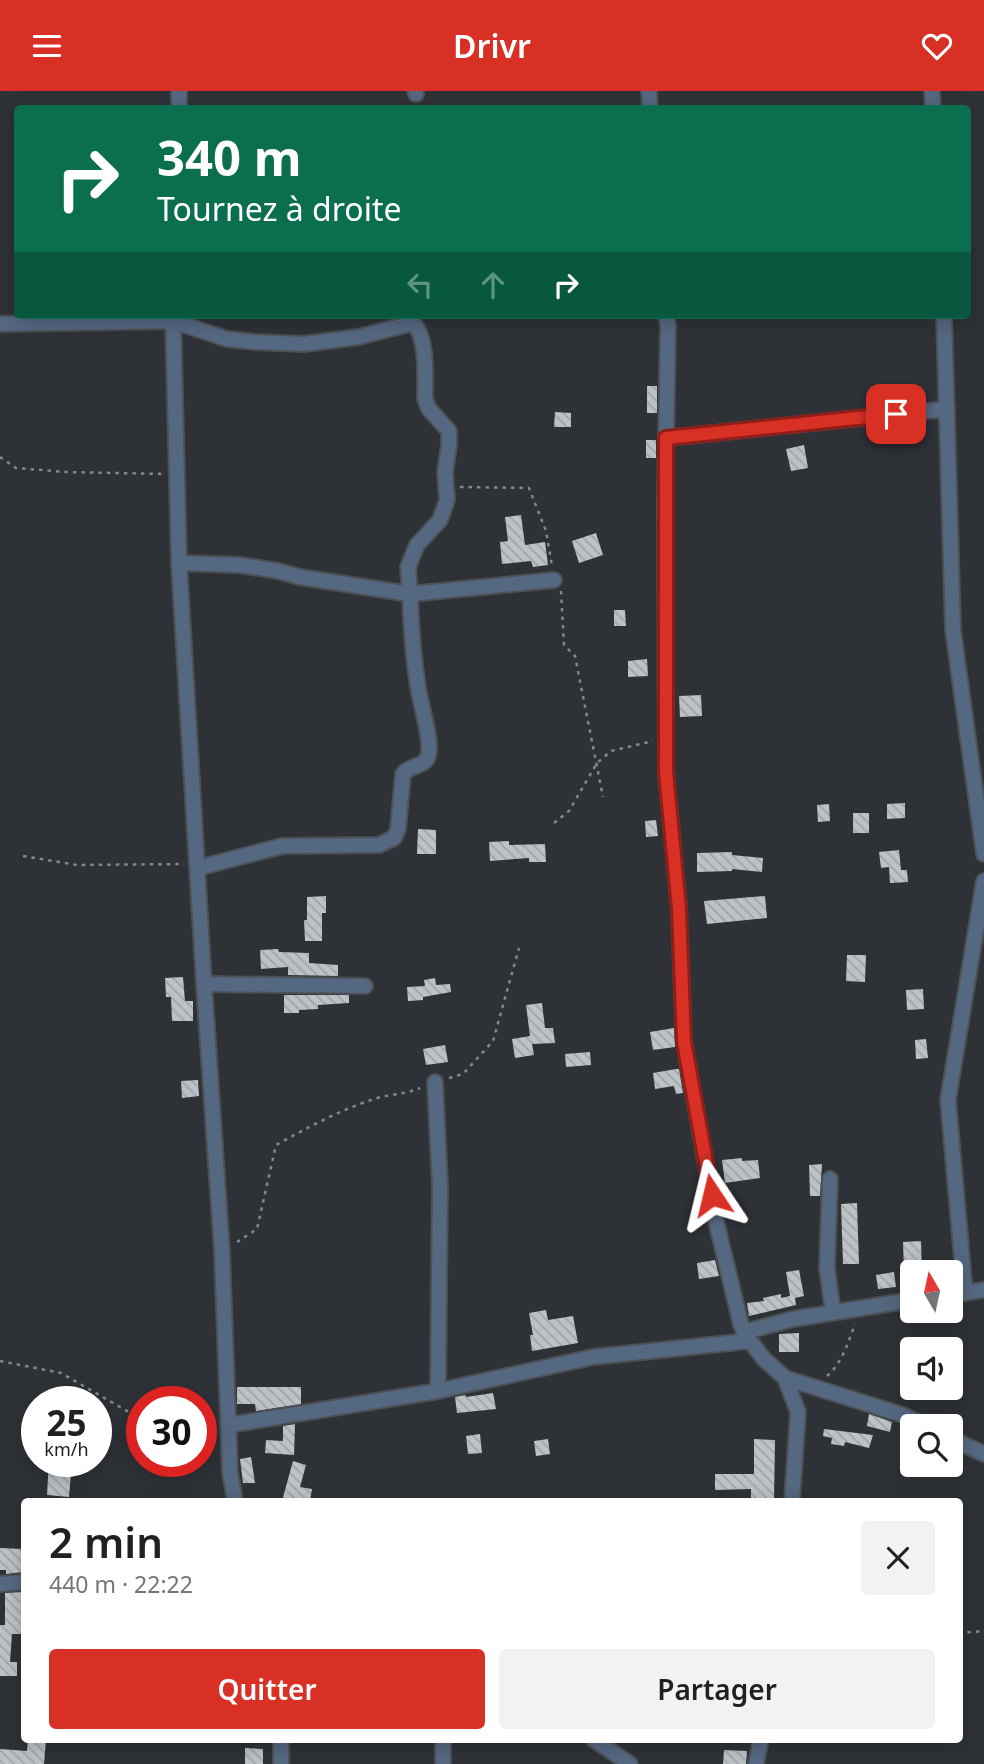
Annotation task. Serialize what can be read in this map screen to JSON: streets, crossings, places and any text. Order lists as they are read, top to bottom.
{
  "north": "top",
  "page": {
    "header": "Drivr",
    "turn": ["340 m", "Tournez à droite"],
    "speed": "25 km/h",
    "limit": "30",
    "heading": ["2 min", "440 m · 22:22"],
    "buttons": ["Quitter", "Partager"]
  }
}
